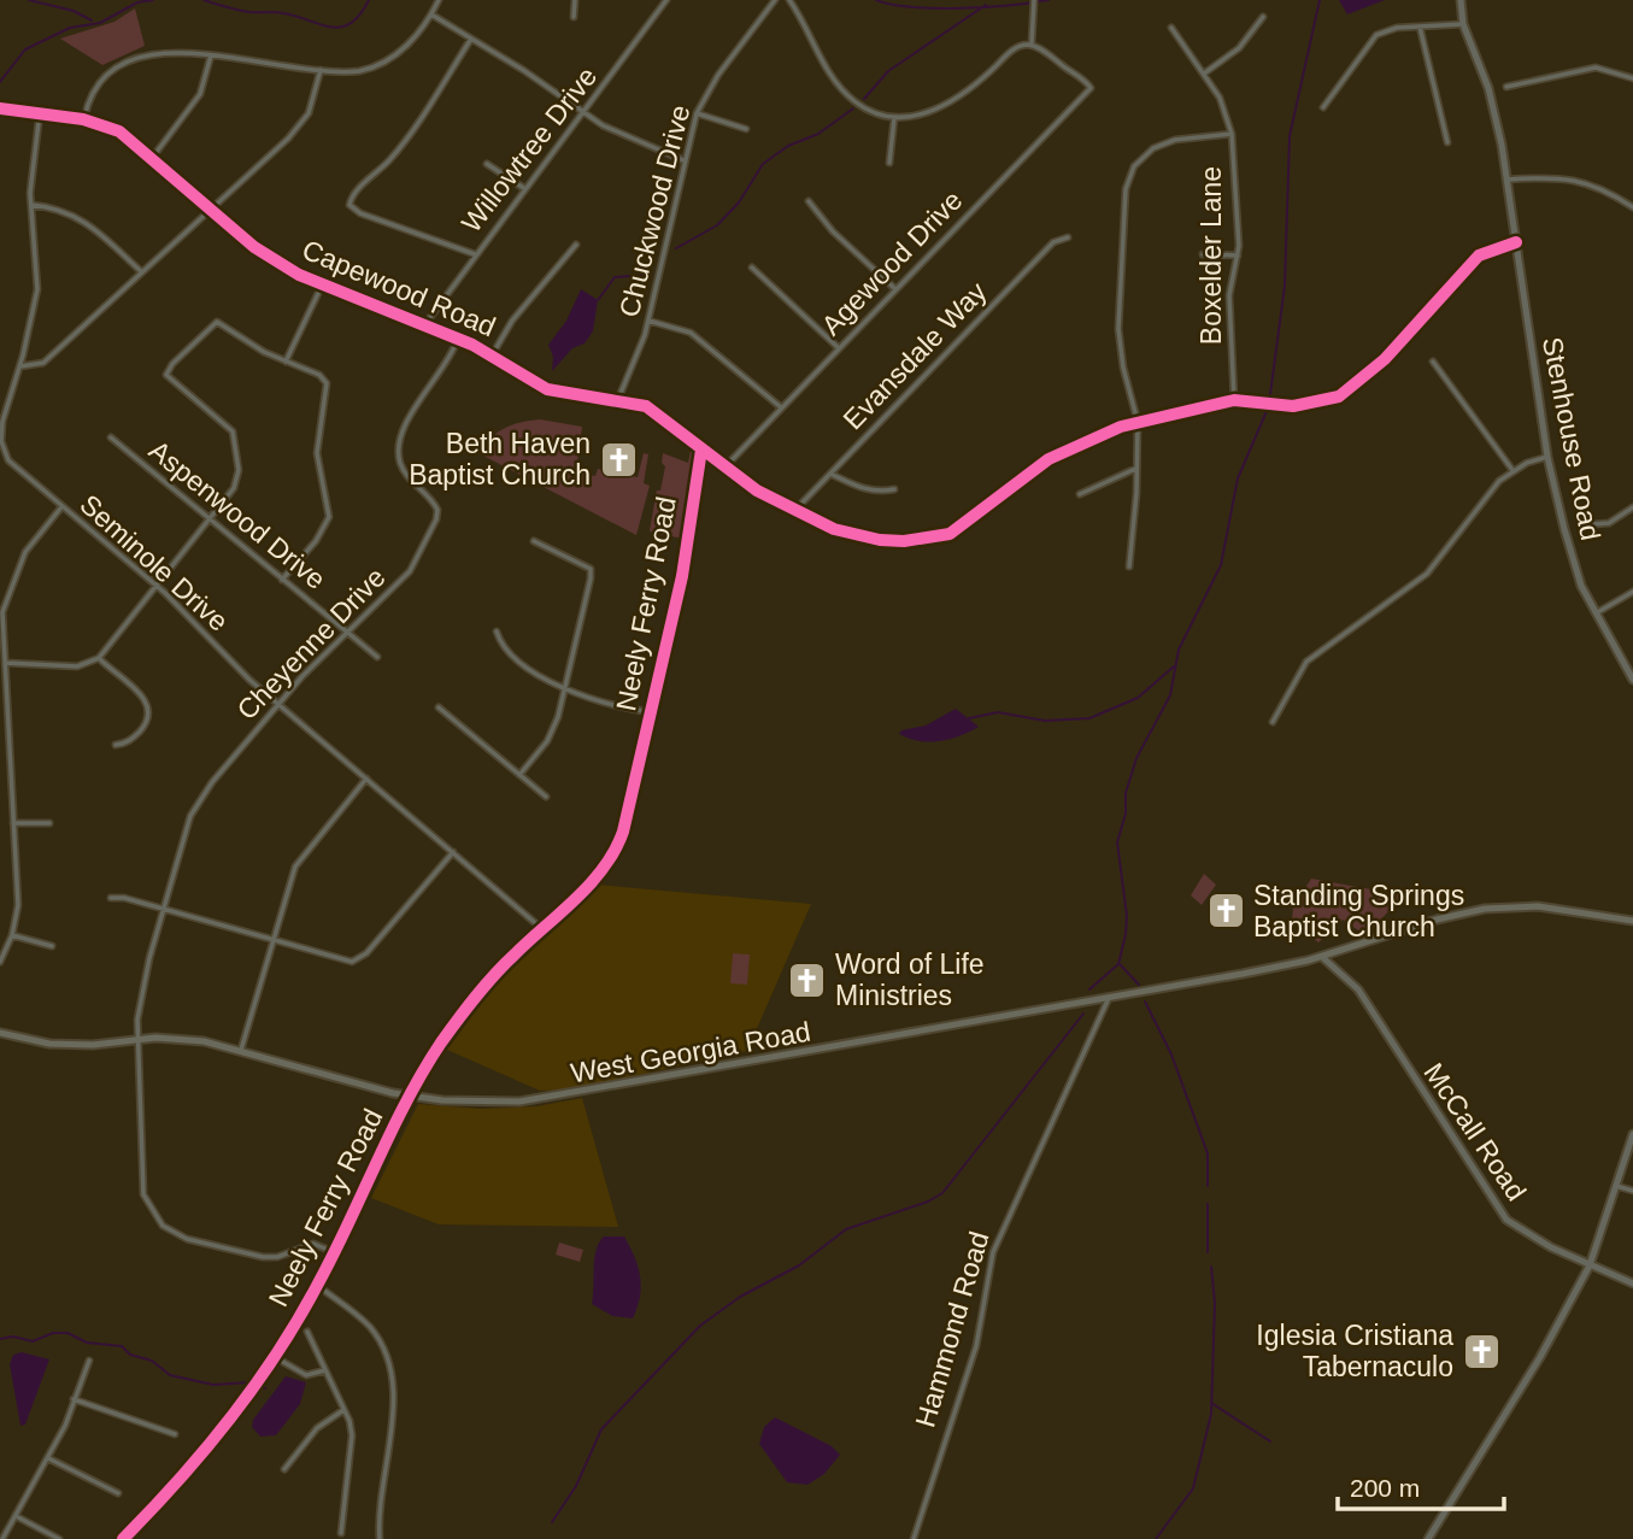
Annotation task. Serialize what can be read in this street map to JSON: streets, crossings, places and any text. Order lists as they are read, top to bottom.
{
  "streets": {
    "main road": ["West Georgia Road"],
    "street": [
      "Willowtree Drive",
      "Chuckwood Drive",
      "Boxelder Lane",
      "Agewood Drive",
      "Capewood Road",
      "Evansdale Way",
      "Stenhouse Road",
      "Aspenwood Drive",
      "Seminole Drive",
      "Neely Ferry Road",
      "Cheyenne Drive",
      "McCall Road",
      "Hammond Road"
    ]
  },
  "crossings": [
    ["Willowtree Drive", "Capewood Road"],
    ["Chuckwood Drive", "Capewood Road"],
    ["Capewood Road", "Seminole Drive"],
    ["Capewood Road", "Neely Ferry Road"],
    ["Capewood Road", "Cheyenne Drive"],
    ["Aspenwood Drive", "Cheyenne Drive"],
    ["Seminole Drive", "Neely Ferry Road"],
    ["Seminole Drive", "Cheyenne Drive"],
    ["Neely Ferry Road", "Cheyenne Drive"],
    ["Neely Ferry Road", "West Georgia Road"],
    ["Cheyenne Drive", "West Georgia Road"],
    ["West Georgia Road", "McCall Road"],
    ["West Georgia Road", "Hammond Road"]
  ],
  "places": {
    "church": [
      "Beth Haven Baptist Church",
      "Standing Springs Baptist Church",
      "Word of Life Ministries",
      "Iglesia Cristiana Tabernaculo"
    ]
  },
  "scale_bar": "200 m"
}
